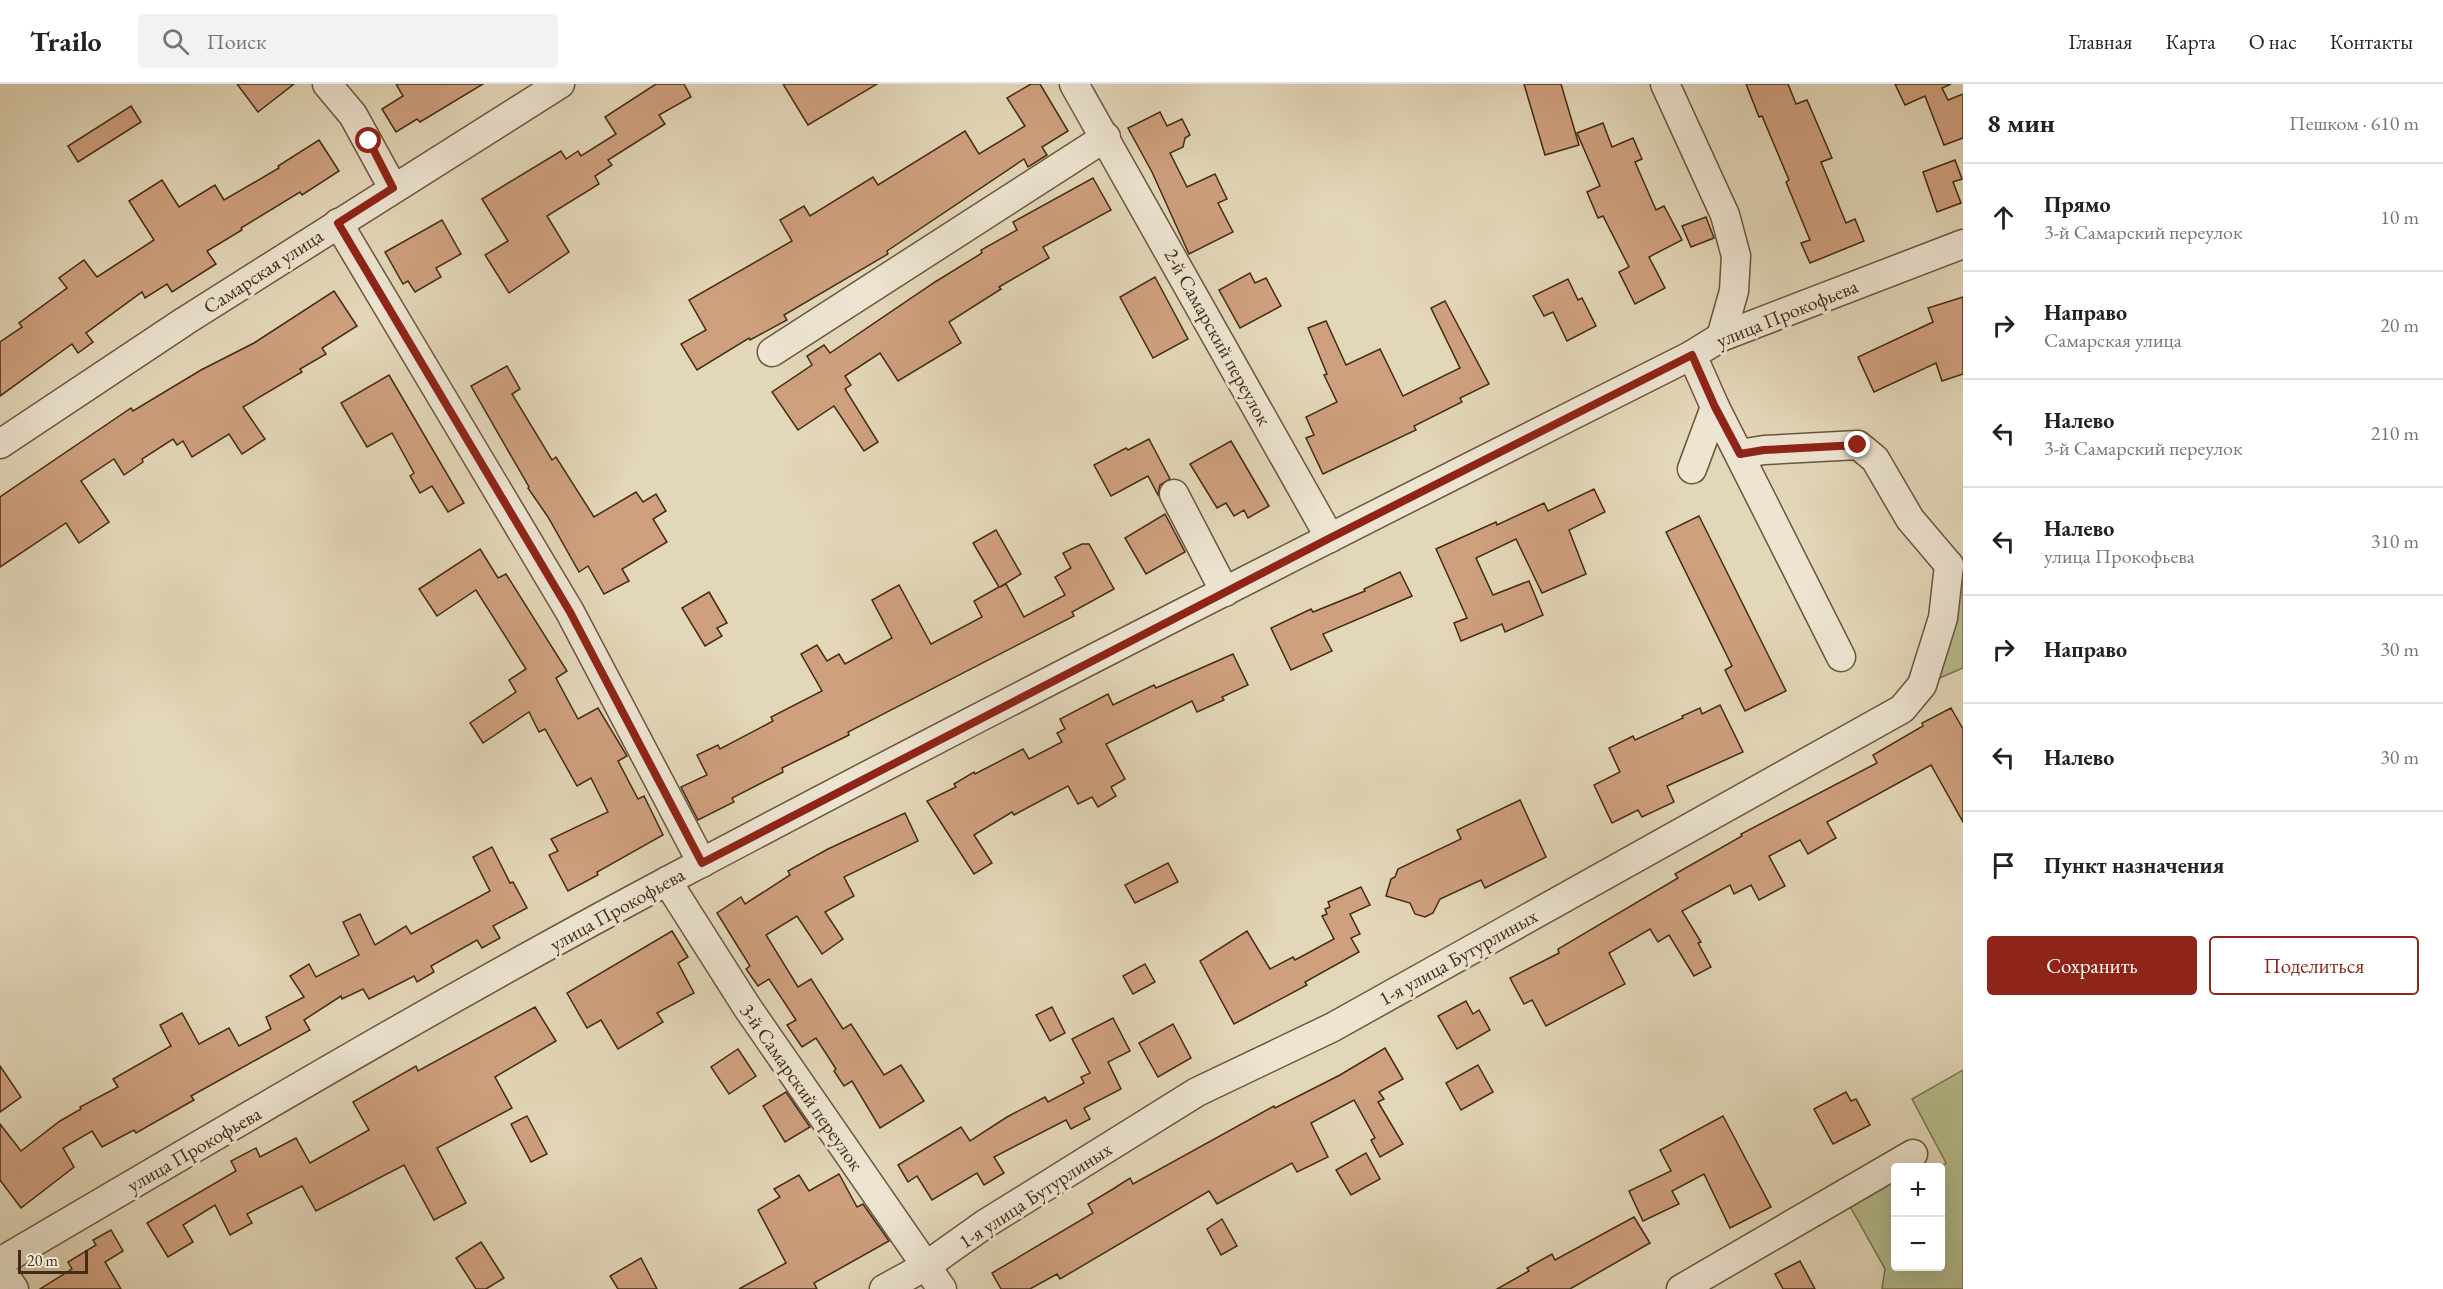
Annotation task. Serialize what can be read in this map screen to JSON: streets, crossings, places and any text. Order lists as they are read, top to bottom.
{
  "streets": {
    "street": [
      "Самарская улица",
      "улица Прокофьева",
      "2-й Самарский переулок",
      "1-я улица Бутурлиных",
      "3-й Самарский переулок"
    ]
  },
  "crossings": [
    ["улица Прокофьева", "2-й Самарский переулок"],
    ["улица Прокофьева", "3-й Самарский переулок"],
    ["1-я улица Бутурлиных", "3-й Самарский переулок"]
  ],
  "scale_bar": "20 m",
  "page": {
    "header": "Trailo",
    "search": "Поиск",
    "nav": [
      "Главная",
      "Карта",
      "О нас",
      "Контакты"
    ],
    "heading": ["8 мин", "Пешком · 610 m"],
    "list": [
      ["Прямо", "3-й Самарский переулок", "10 m"],
      ["Направо", "Самарская улица", "20 m"],
      ["Налево", "3-й Самарский переулок", "210 m"],
      ["Налево", "улица Прокофьева", "310 m"],
      ["Направо", "30 m"],
      ["Налево", "30 m"],
      "Пункт назначения"
    ],
    "buttons": ["Сохранить", "Поделиться"],
    "map_buttons": ["+", "−"],
    "scale": "20 m"
  }
}
